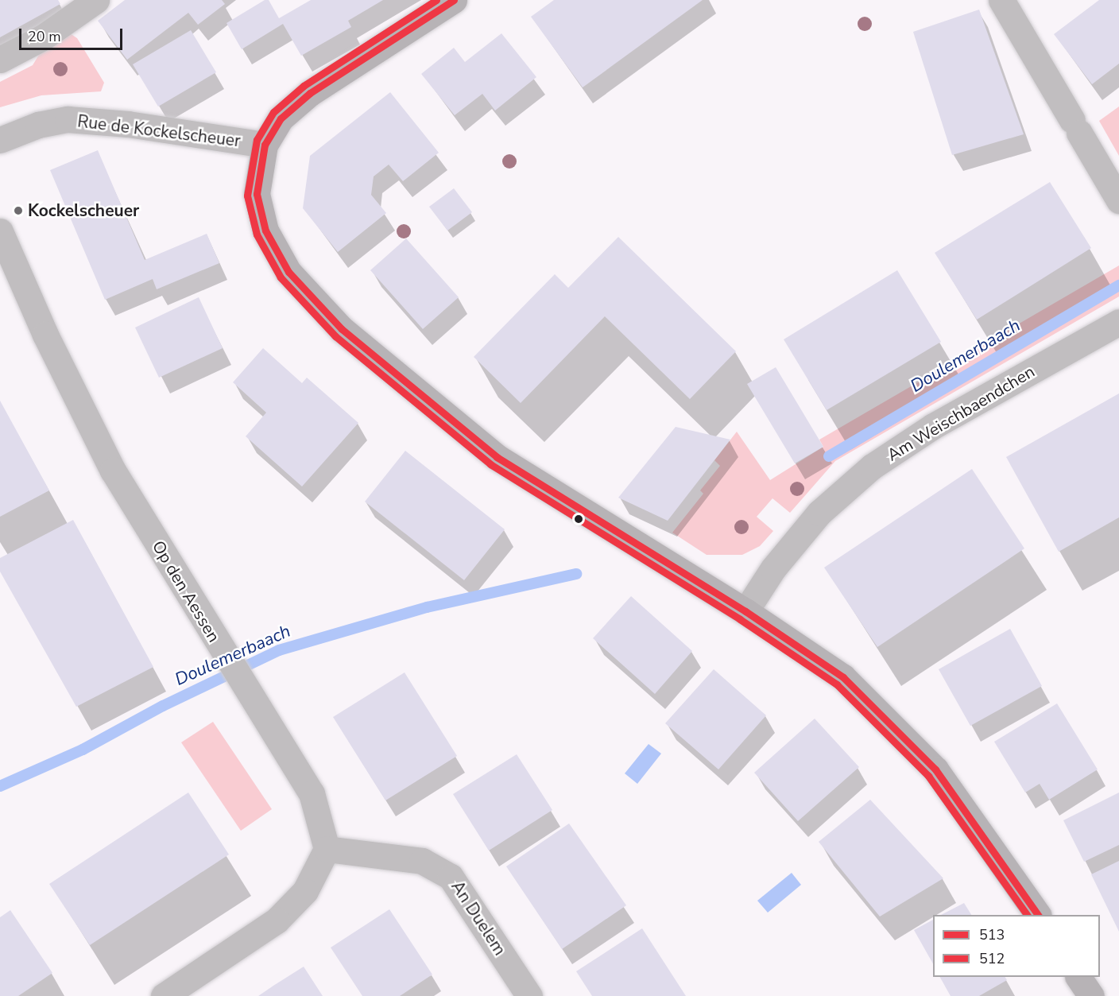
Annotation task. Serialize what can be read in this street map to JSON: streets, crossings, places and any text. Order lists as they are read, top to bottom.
{
  "streets": {
    "street": [
      "Rue de Kockelscheuer",
      "Am Weischbaendchen",
      "Op den Aessen",
      "An Duelem"
    ]
  },
  "crossings": [
    ["Op den Aessen", "An Duelem"]
  ],
  "water": ["Doulemerbaach"],
  "places": ["Kockelscheuer"],
  "lines": ["transit line 513", "transit line 512"],
  "legend": ["513", "512"],
  "scale_bar": "20 m"
}
